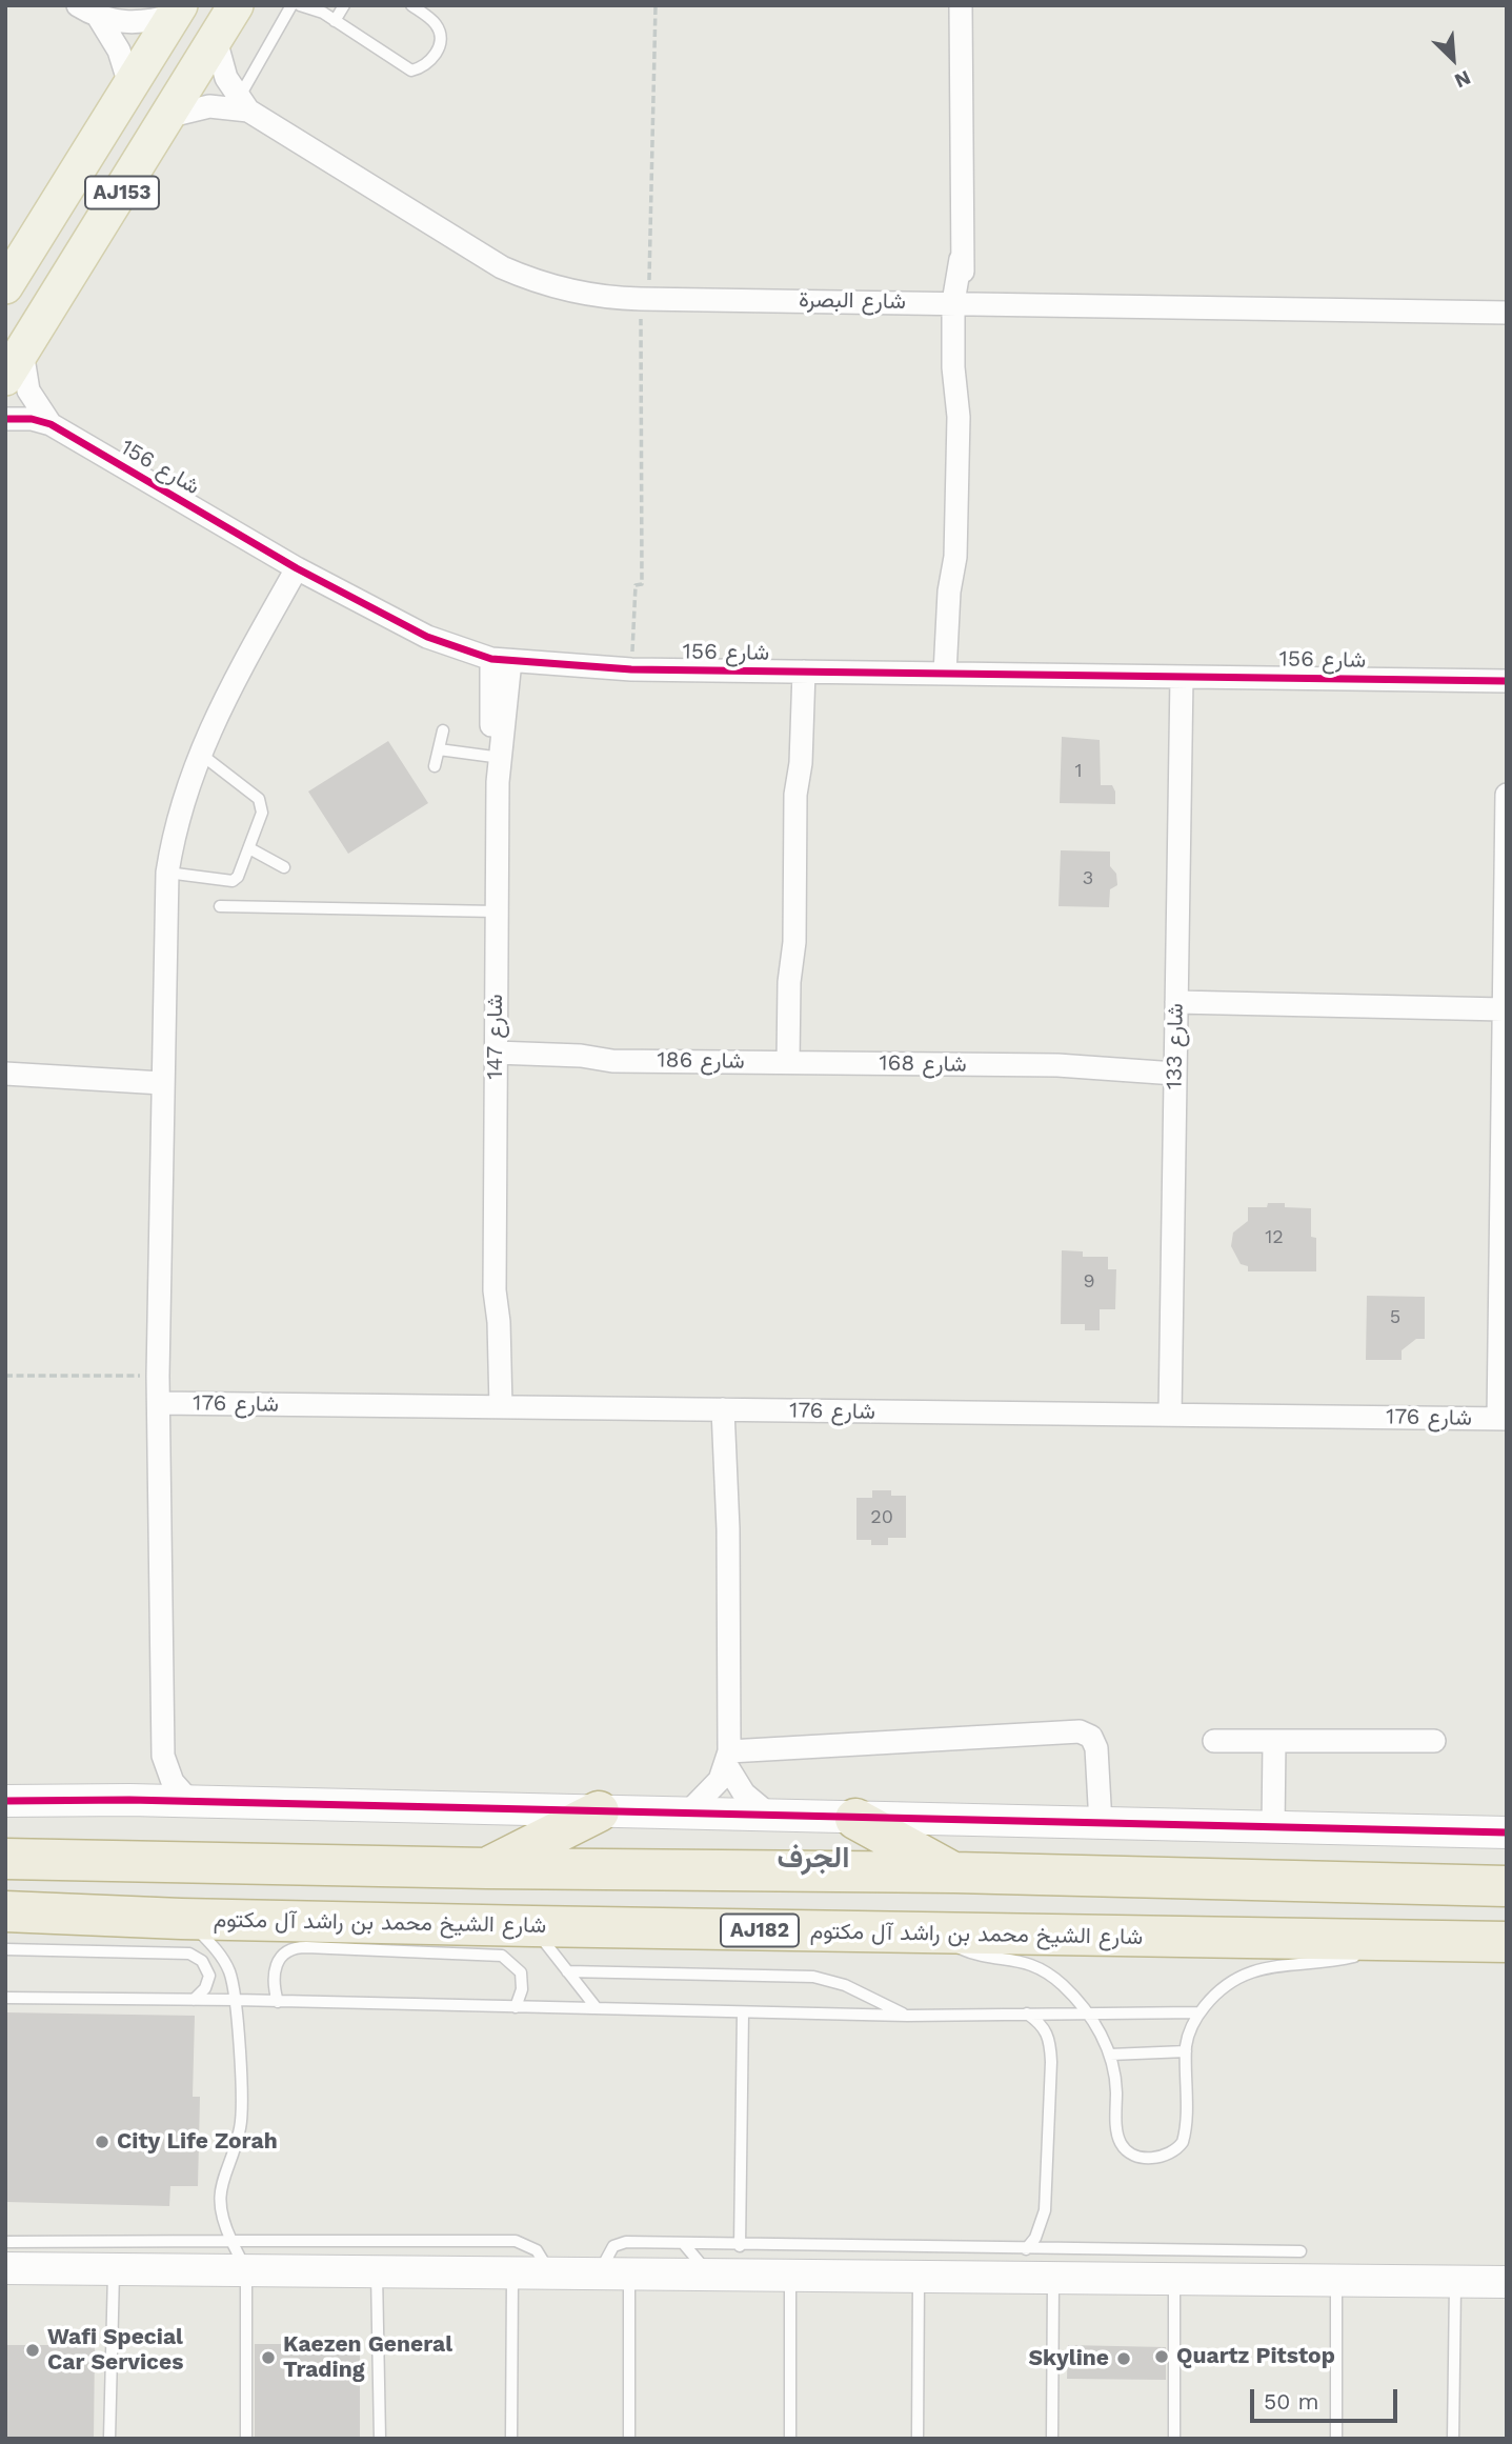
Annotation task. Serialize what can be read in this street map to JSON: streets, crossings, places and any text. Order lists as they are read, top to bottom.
{
  "streets": {
    "highway": ["شارع الشيخ محمد بن راشد آل مكتوم", "AJ182"],
    "main road": ["AJ153"],
    "street": [
      "شارع البصرة",
      "شارع 156",
      "شارع 147",
      "شارع 133",
      "شارع 186",
      "شارع 168",
      "شارع 176"
    ]
  },
  "crossings": [
    ["AJ153", "شارع البصرة"],
    ["AJ153", "شارع 156"],
    ["شارع 156", "شارع 147"],
    ["شارع 156", "شارع 133"],
    ["شارع 147", "شارع 186"],
    ["شارع 147", "شارع 176"],
    ["شارع 133", "شارع 168"],
    ["شارع 133", "شارع 176"],
    ["شارع 186", "شارع 168"]
  ],
  "districts": ["الجرف"],
  "places": [
    "City Life Zorah",
    "Wafi Special Car Services",
    "Quartz Pitstop",
    "Kaezen General Trading",
    "Skyline"
  ],
  "house_numbers": [
    "1",
    "3",
    "12",
    "9",
    "5",
    "20"
  ],
  "scale_bar": "50 m",
  "north": "bottom right"
}
